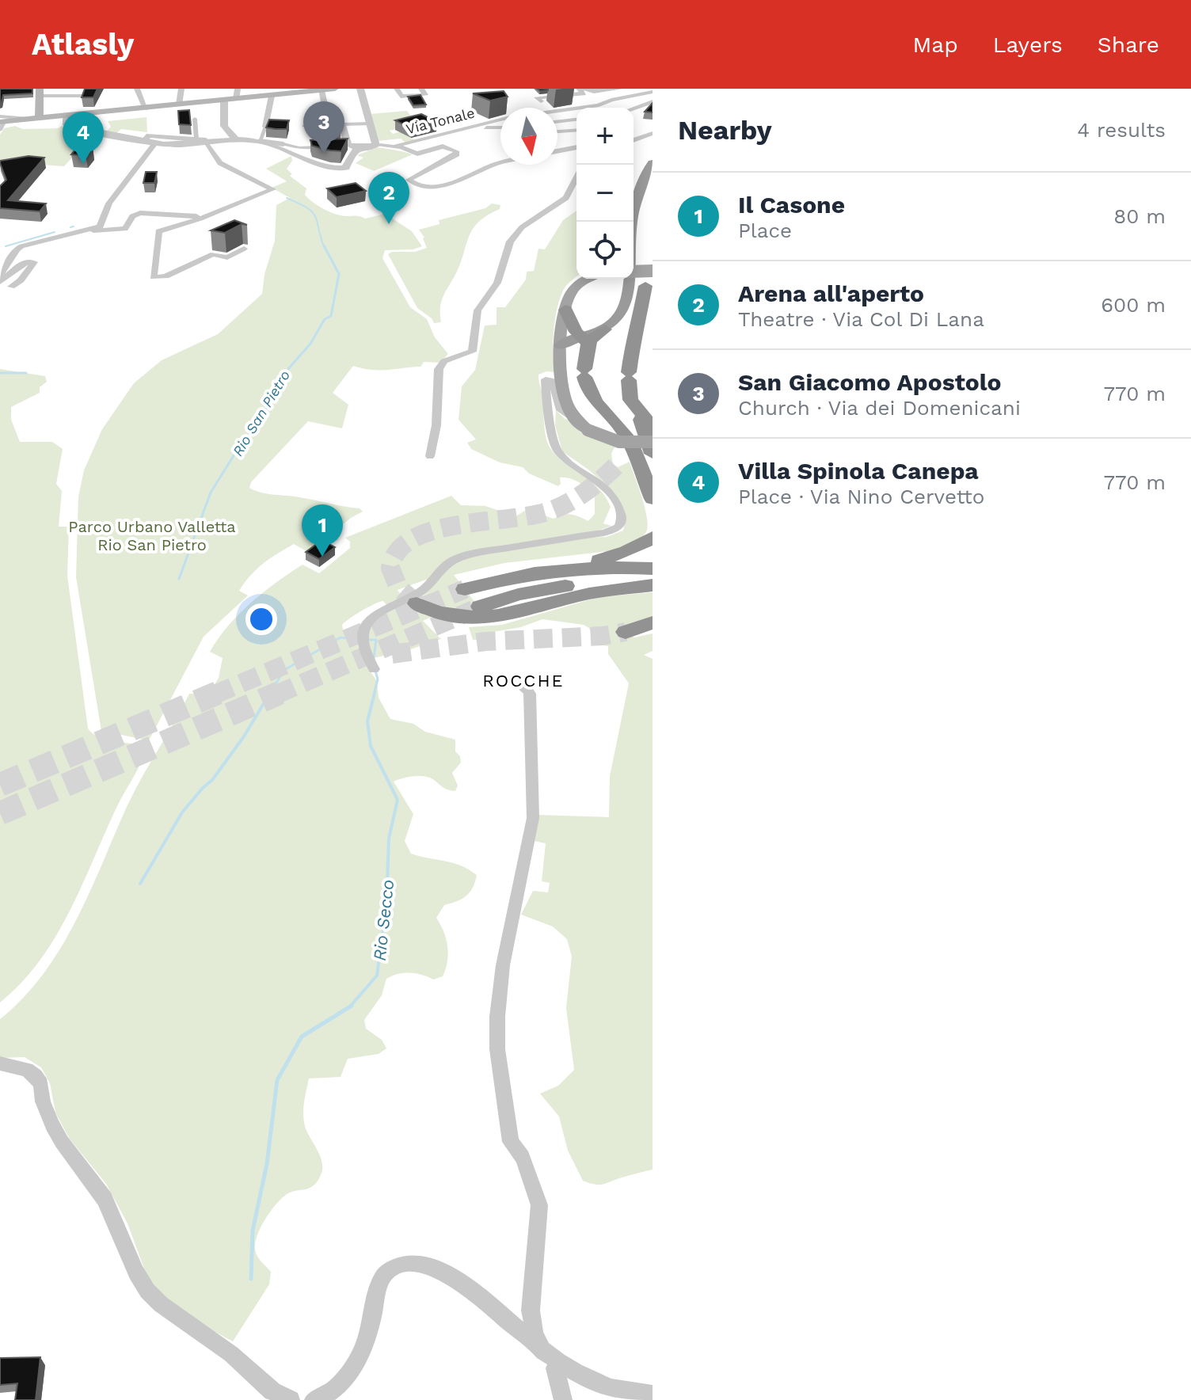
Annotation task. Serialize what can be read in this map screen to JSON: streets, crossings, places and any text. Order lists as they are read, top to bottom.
{
  "streets": {
    "street": ["Via Tonale"]
  },
  "districts": ["ROCCHE"],
  "water": ["Rio San Pietro", "Rio Secco"],
  "parks": ["Parco Urbano Valletta Rio San Pietro"],
  "north": "bottom",
  "page": {
    "header": "Atlasly",
    "nav": ["Map", "Layers", "Share"],
    "heading": ["Nearby", "4 results"],
    "pins": [
      "3",
      "4",
      "2",
      "1"
    ],
    "map_buttons": ["+", "−"],
    "list": [
      {
        "mark": "1",
        "name": "Il Casone",
        "note": "Place",
        "value": "80 m"
      },
      {
        "mark": "2",
        "name": "Arena all'aperto",
        "note": "Theatre · Via Col Di Lana",
        "value": "600 m"
      },
      {
        "mark": "3",
        "name": "San Giacomo Apostolo",
        "note": "Church · Via dei Domenicani",
        "value": "770 m"
      },
      {
        "mark": "4",
        "name": "Villa Spinola Canepa",
        "note": "Place · Via Nino Cervetto",
        "value": "770 m"
      }
    ]
  }
}
